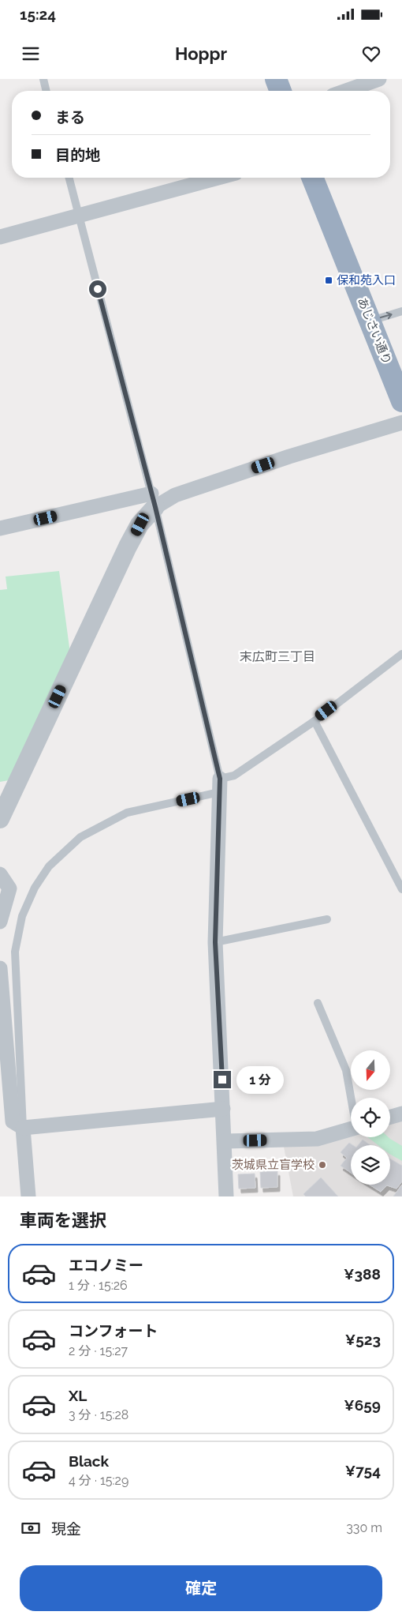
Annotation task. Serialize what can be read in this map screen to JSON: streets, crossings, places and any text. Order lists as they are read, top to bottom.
{
  "streets": {
    "highway": ["あじさい通り"]
  },
  "districts": ["末広町三丁目"],
  "places": {
    "transit": ["保和苑入口"],
    "other": ["茨城県立盲学校"]
  },
  "north": "bottom",
  "page": {
    "status": "15:24",
    "header": "Hoppr",
    "banner": ["まる", "目的地"],
    "bubble": "1 分",
    "heading": "車両を選択",
    "list": [
      {
        "name": "エコノミー",
        "note": "1 分 · 15:26",
        "value": "¥388"
      },
      {
        "name": "コンフォート",
        "note": "2 分 · 15:27",
        "value": "¥523"
      },
      {
        "name": "XL",
        "note": "3 分 · 15:28",
        "value": "¥659"
      },
      {
        "name": "Black",
        "note": "4 分 · 15:29",
        "value": "¥754"
      }
    ],
    "pay": ["現金", "330 m"],
    "buttons": "確定"
  }
}
